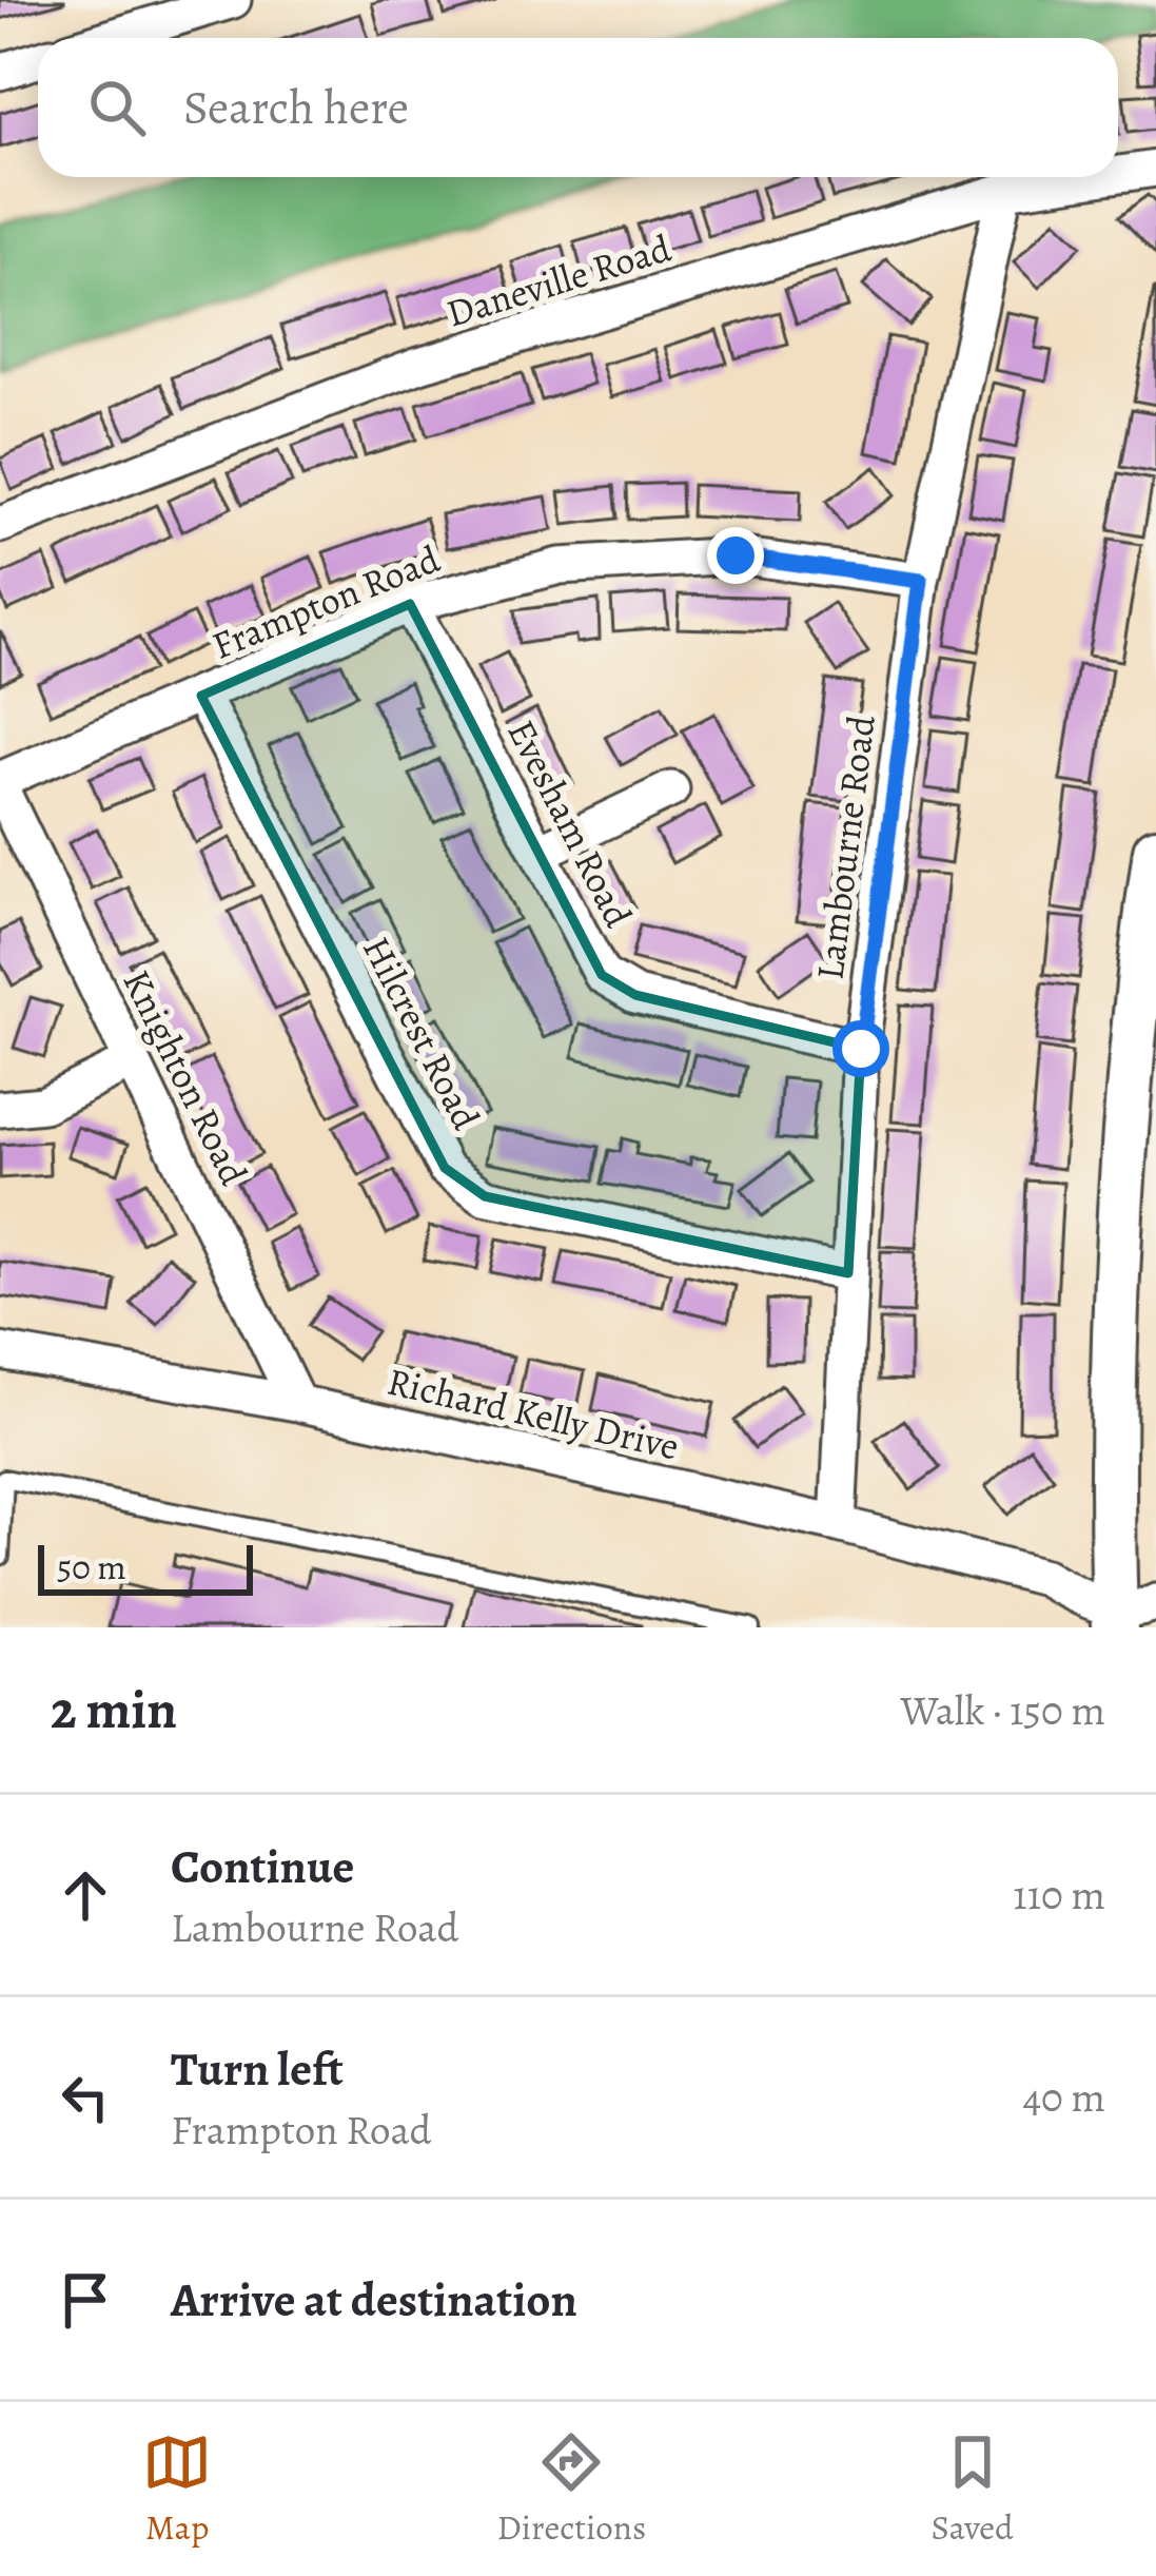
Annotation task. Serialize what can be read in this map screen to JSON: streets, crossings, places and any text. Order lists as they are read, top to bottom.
{
  "streets": {
    "street": [
      "Daneville Road",
      "Frampton Road",
      "Evesham Road",
      "Lambourne Road",
      "Hilcrest Road",
      "Knighton Road",
      "Richard Kelly Drive"
    ]
  },
  "crossings": [
    ["Daneville Road", "Lambourne Road"],
    ["Frampton Road", "Evesham Road"],
    ["Frampton Road", "Lambourne Road"],
    ["Frampton Road", "Hilcrest Road"],
    ["Frampton Road", "Knighton Road"],
    ["Evesham Road", "Lambourne Road"],
    ["Lambourne Road", "Hilcrest Road"],
    ["Lambourne Road", "Richard Kelly Drive"],
    ["Knighton Road", "Richard Kelly Drive"]
  ],
  "scale_bar": "50 m",
  "page": {
    "search": "Search here",
    "scale": "50 m",
    "heading": ["2 min", "Walk · 150 m"],
    "list": [
      ["Continue", "Lambourne Road", "110 m"],
      ["Turn left", "Frampton Road", "40 m"],
      "Arrive at destination"
    ],
    "nav": ["Map", "Directions", "Saved"]
  }
}
